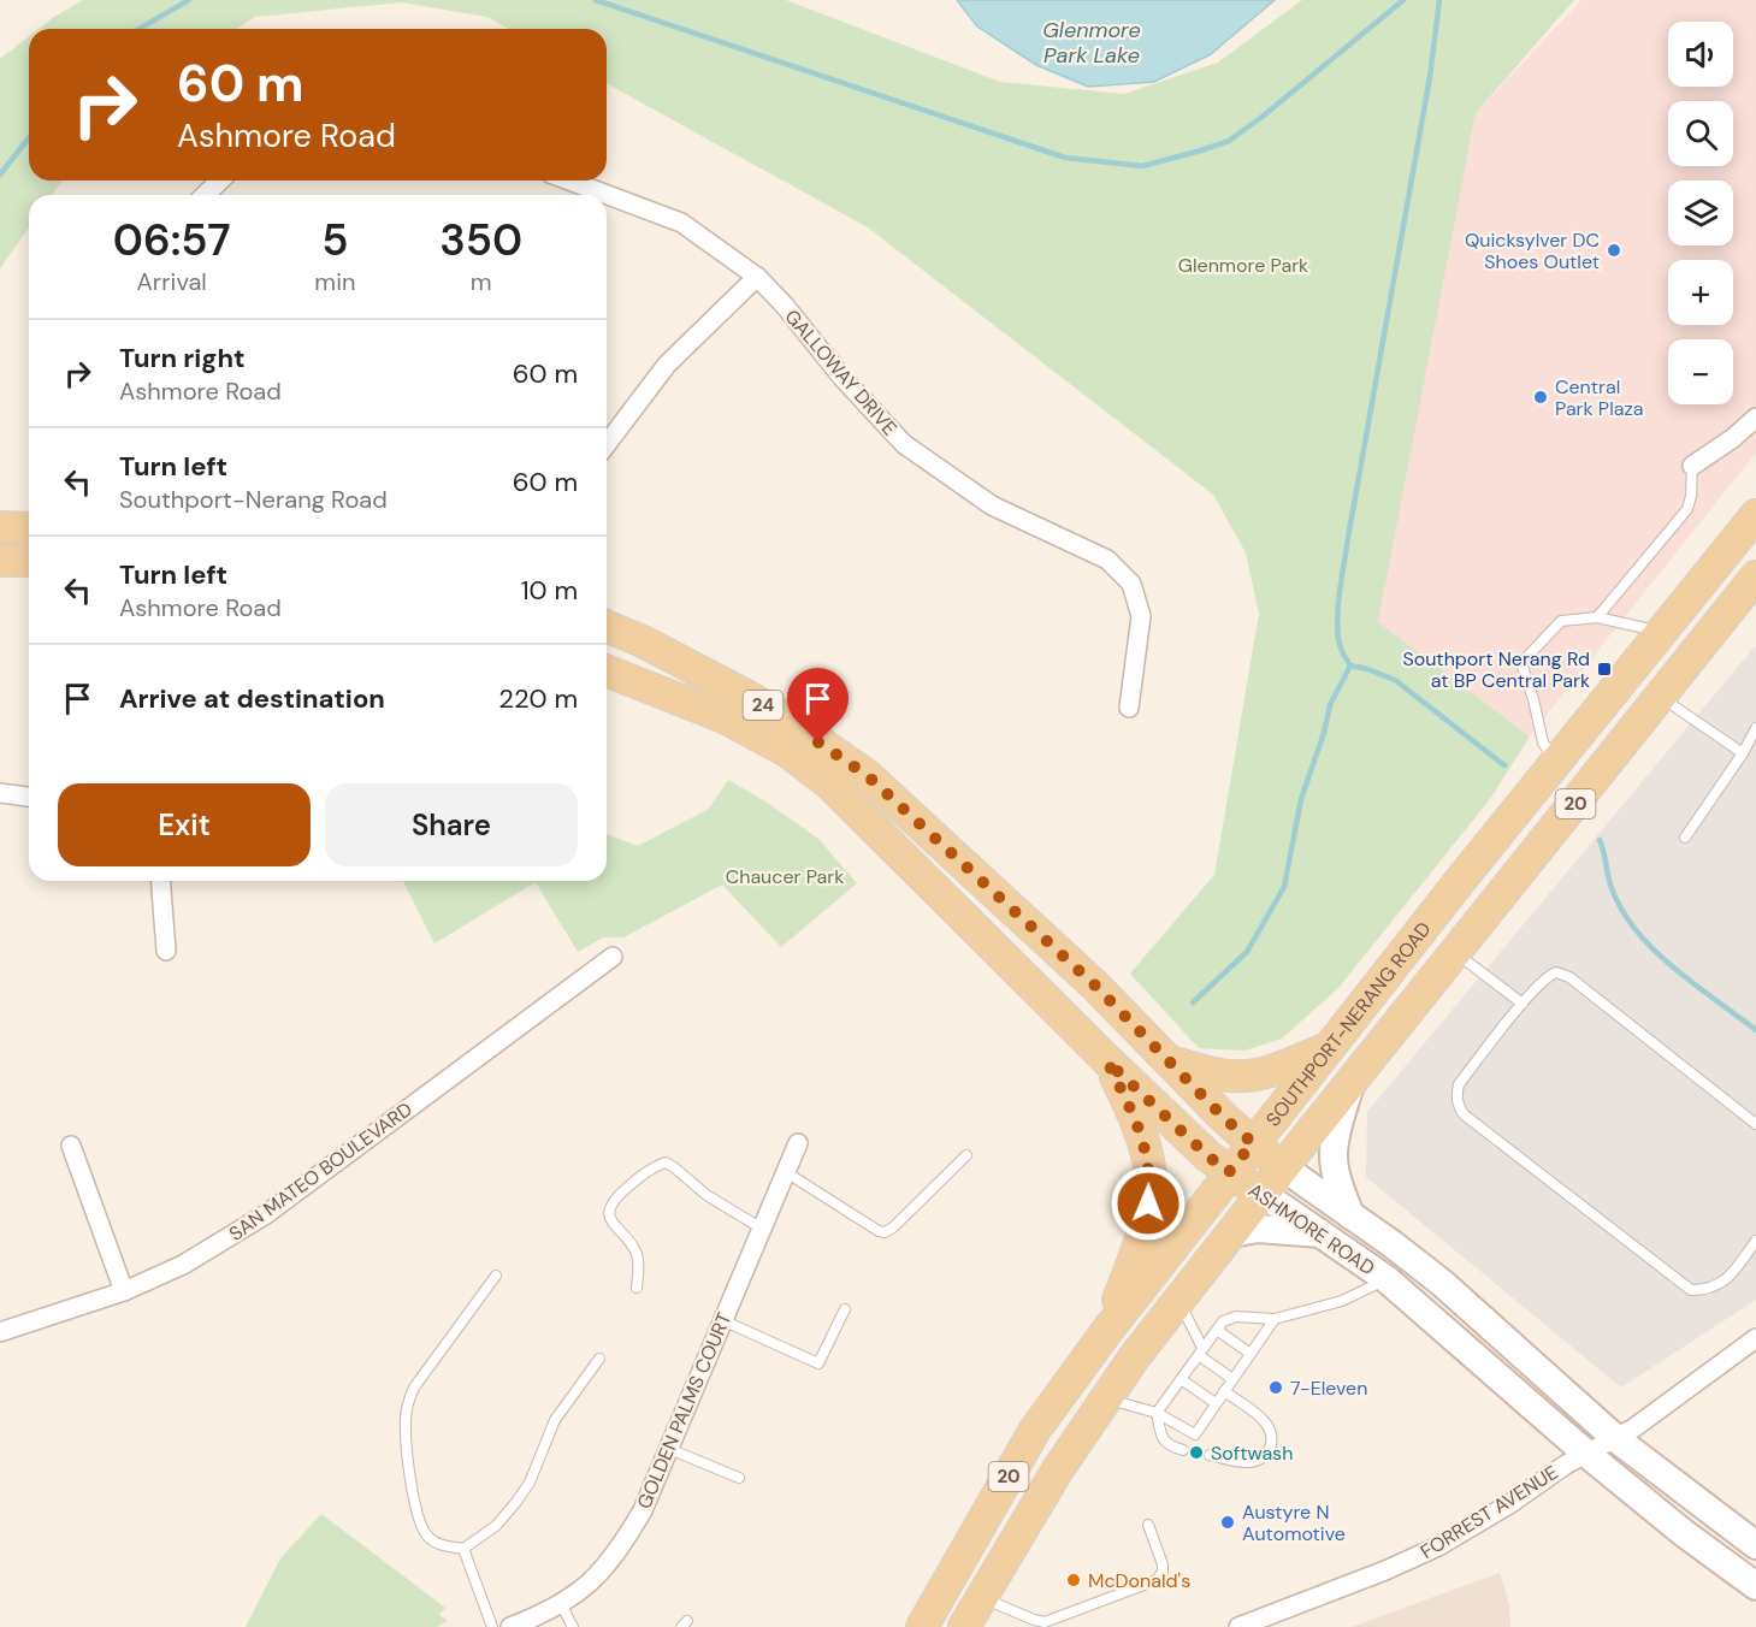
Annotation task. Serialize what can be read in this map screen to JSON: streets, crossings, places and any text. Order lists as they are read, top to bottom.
{
  "streets": {
    "main road": [
      "24",
      "20",
      "SOUTHPORT-NERANG ROAD",
      "ASHMORE ROAD"
    ],
    "street": [
      "GALLOWAY DRIVE",
      "SAN MATEO BOULEVARD",
      "GOLDEN PALMS COURT",
      "FORREST AVENUE"
    ]
  },
  "crossings": [
    ["SOUTHPORT-NERANG ROAD", "ASHMORE ROAD"],
    ["ASHMORE ROAD", "FORREST AVENUE"]
  ],
  "water": ["Glenmore Park Lake"],
  "parks": ["Glenmore Park", "Chaucer Park"],
  "places": {
    "other": [
      "Quicksylver DC Shoes Outlet",
      "Central Park Plaza",
      "7-Eleven",
      "Softwash",
      "Austyre N Automotive",
      "McDonald's"
    ],
    "transit": ["Southport Nerang Rd at BP Central Park"]
  },
  "page": {
    "map_buttons": ["+", "−"],
    "turn": ["60 m", "Ashmore Road"],
    "eta": [
      "06:57",
      "Arrival",
      "5",
      "min",
      "350",
      "m"
    ],
    "list": [
      {
        "name": "Turn right",
        "note": "Ashmore Road",
        "value": "60 m"
      },
      {
        "name": "Turn left",
        "note": "Southport-Nerang Road",
        "value": "60 m"
      },
      {
        "name": "Turn left",
        "note": "Ashmore Road",
        "value": "10 m"
      },
      {
        "name": "Arrive at destination",
        "value": "220 m"
      }
    ],
    "buttons": ["Exit", "Share"]
  }
}
